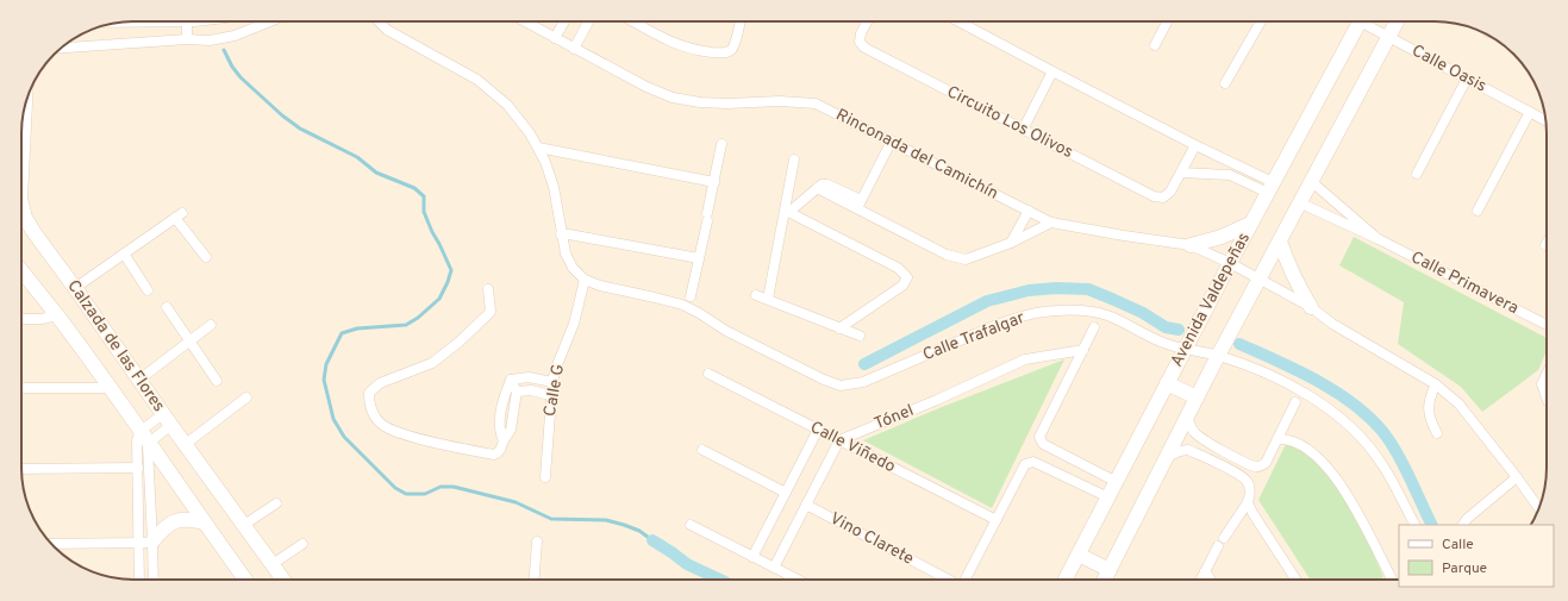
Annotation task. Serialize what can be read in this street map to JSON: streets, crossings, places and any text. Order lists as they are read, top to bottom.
{
  "streets": {
    "street": [
      "Calle Oasis",
      "Circuito Los Olivos",
      "Rinconada del Camichín",
      "Calle Primavera",
      "Avenida Valdepeñas",
      "Calle Trafalgar",
      "Calzada de las Flores",
      "Calle G",
      "Tónel",
      "Calle Viñedo",
      "Vino Clarete"
    ]
  },
  "crossings": [
    ["Calle Oasis", "Avenida Valdepeñas"],
    ["Rinconada del Camichín", "Avenida Valdepeñas"],
    ["Avenida Valdepeñas", "Calle Trafalgar"],
    ["Calle Trafalgar", "Calle G"],
    ["Tónel", "Calle Viñedo"]
  ],
  "legend": ["Calle", "Parque"]
}
